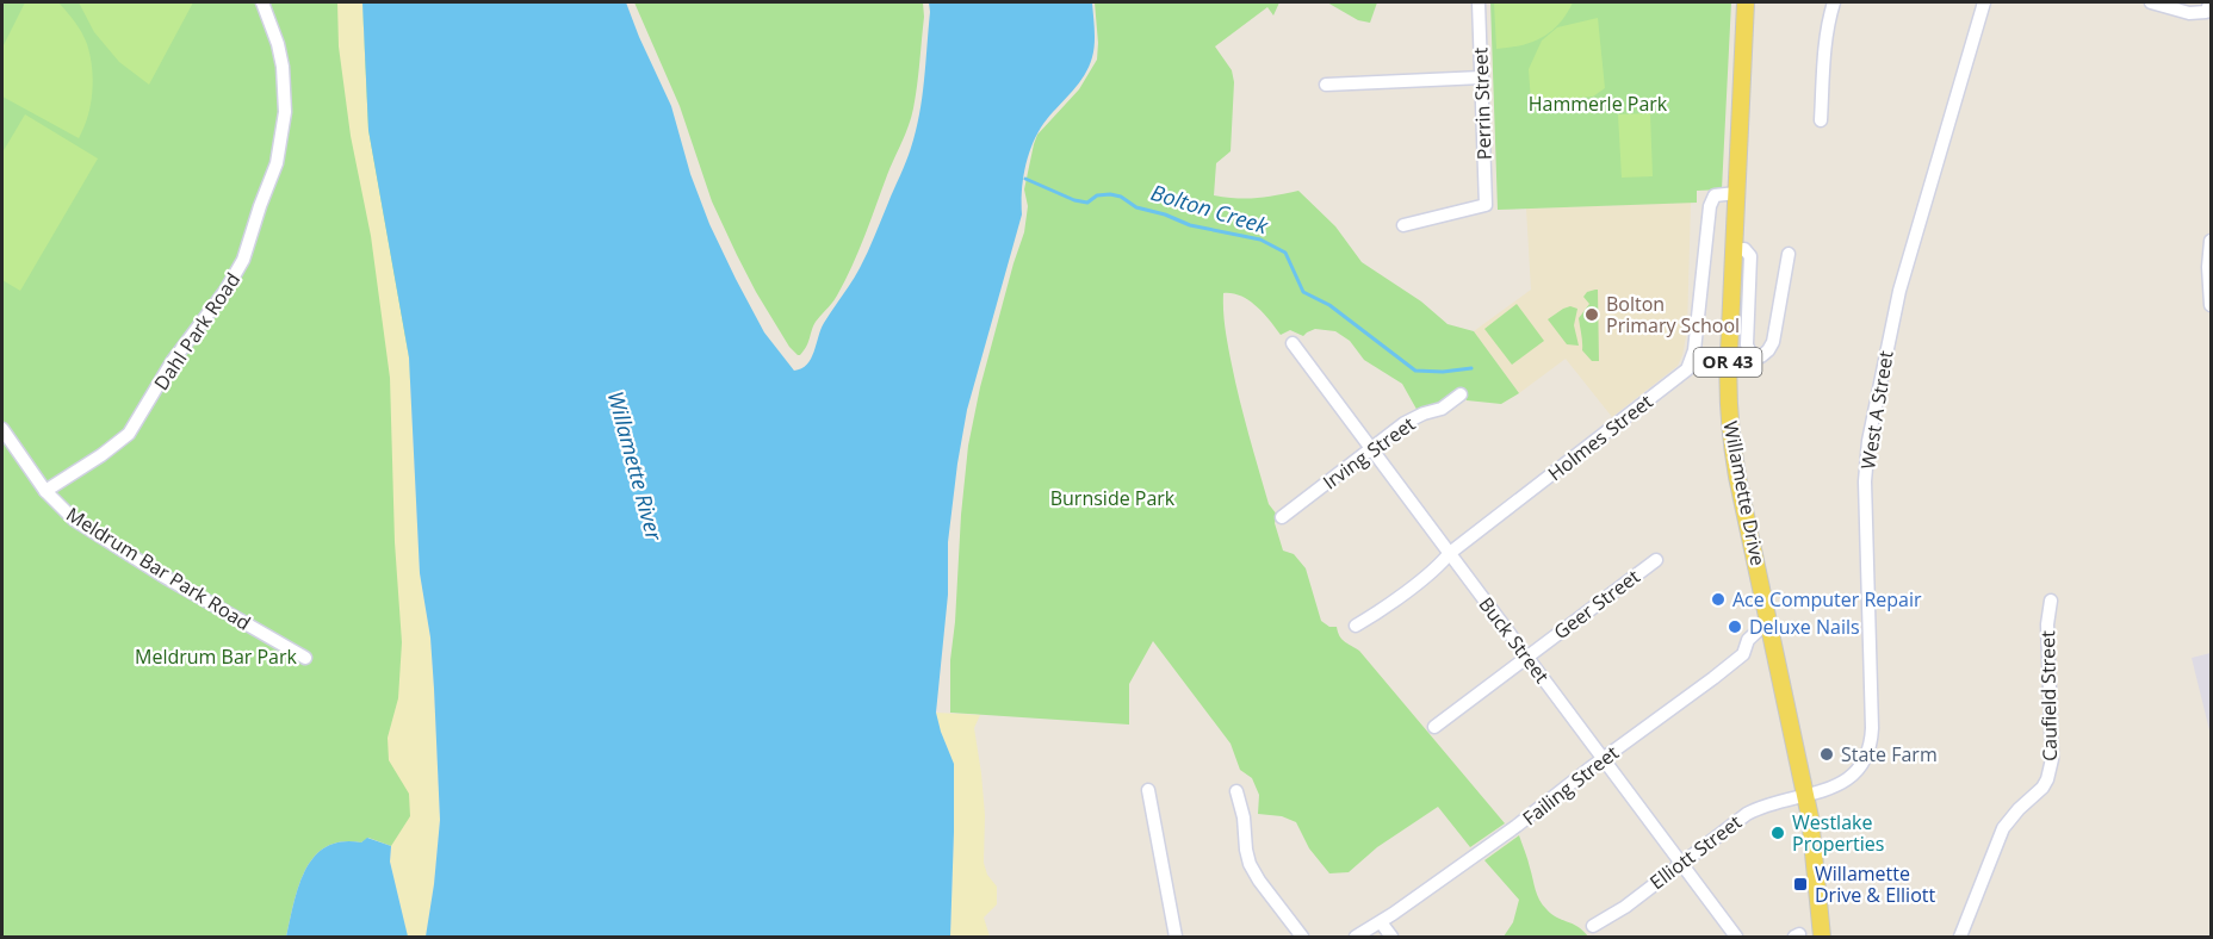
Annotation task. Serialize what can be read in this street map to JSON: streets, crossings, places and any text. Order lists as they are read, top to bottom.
{
  "streets": {
    "main road": ["OR 43", "Willamette Drive"],
    "street": [
      "Perrin Street",
      "Dahl Park Road",
      "West A Street",
      "Holmes Street",
      "Irving Street",
      "Meldrum Bar Park Road",
      "Geer Street",
      "Buck Street",
      "Caufield Street",
      "Failing Street",
      "Elliott Street"
    ]
  },
  "crossings": [
    ["Dahl Park Road", "Meldrum Bar Park Road"],
    ["West A Street", "Willamette Drive"],
    ["West A Street", "Elliott Street"],
    ["Holmes Street", "Willamette Drive"],
    ["Holmes Street", "Buck Street"],
    ["Irving Street", "Buck Street"],
    ["Willamette Drive", "Failing Street"],
    ["Willamette Drive", "Elliott Street"],
    ["Geer Street", "Buck Street"],
    ["Buck Street", "Failing Street"],
    ["Buck Street", "Elliott Street"]
  ],
  "water": ["Bolton Creek", "Willamette River"],
  "parks": ["Hammerle Park", "Burnside Park", "Meldrum Bar Park"],
  "places": {
    "other": [
      "Bolton Primary School",
      "Ace Computer Repair",
      "Deluxe Nails",
      "State Farm",
      "Westlake Properties"
    ],
    "transit": ["Willamette Drive & Elliott"]
  }
}
